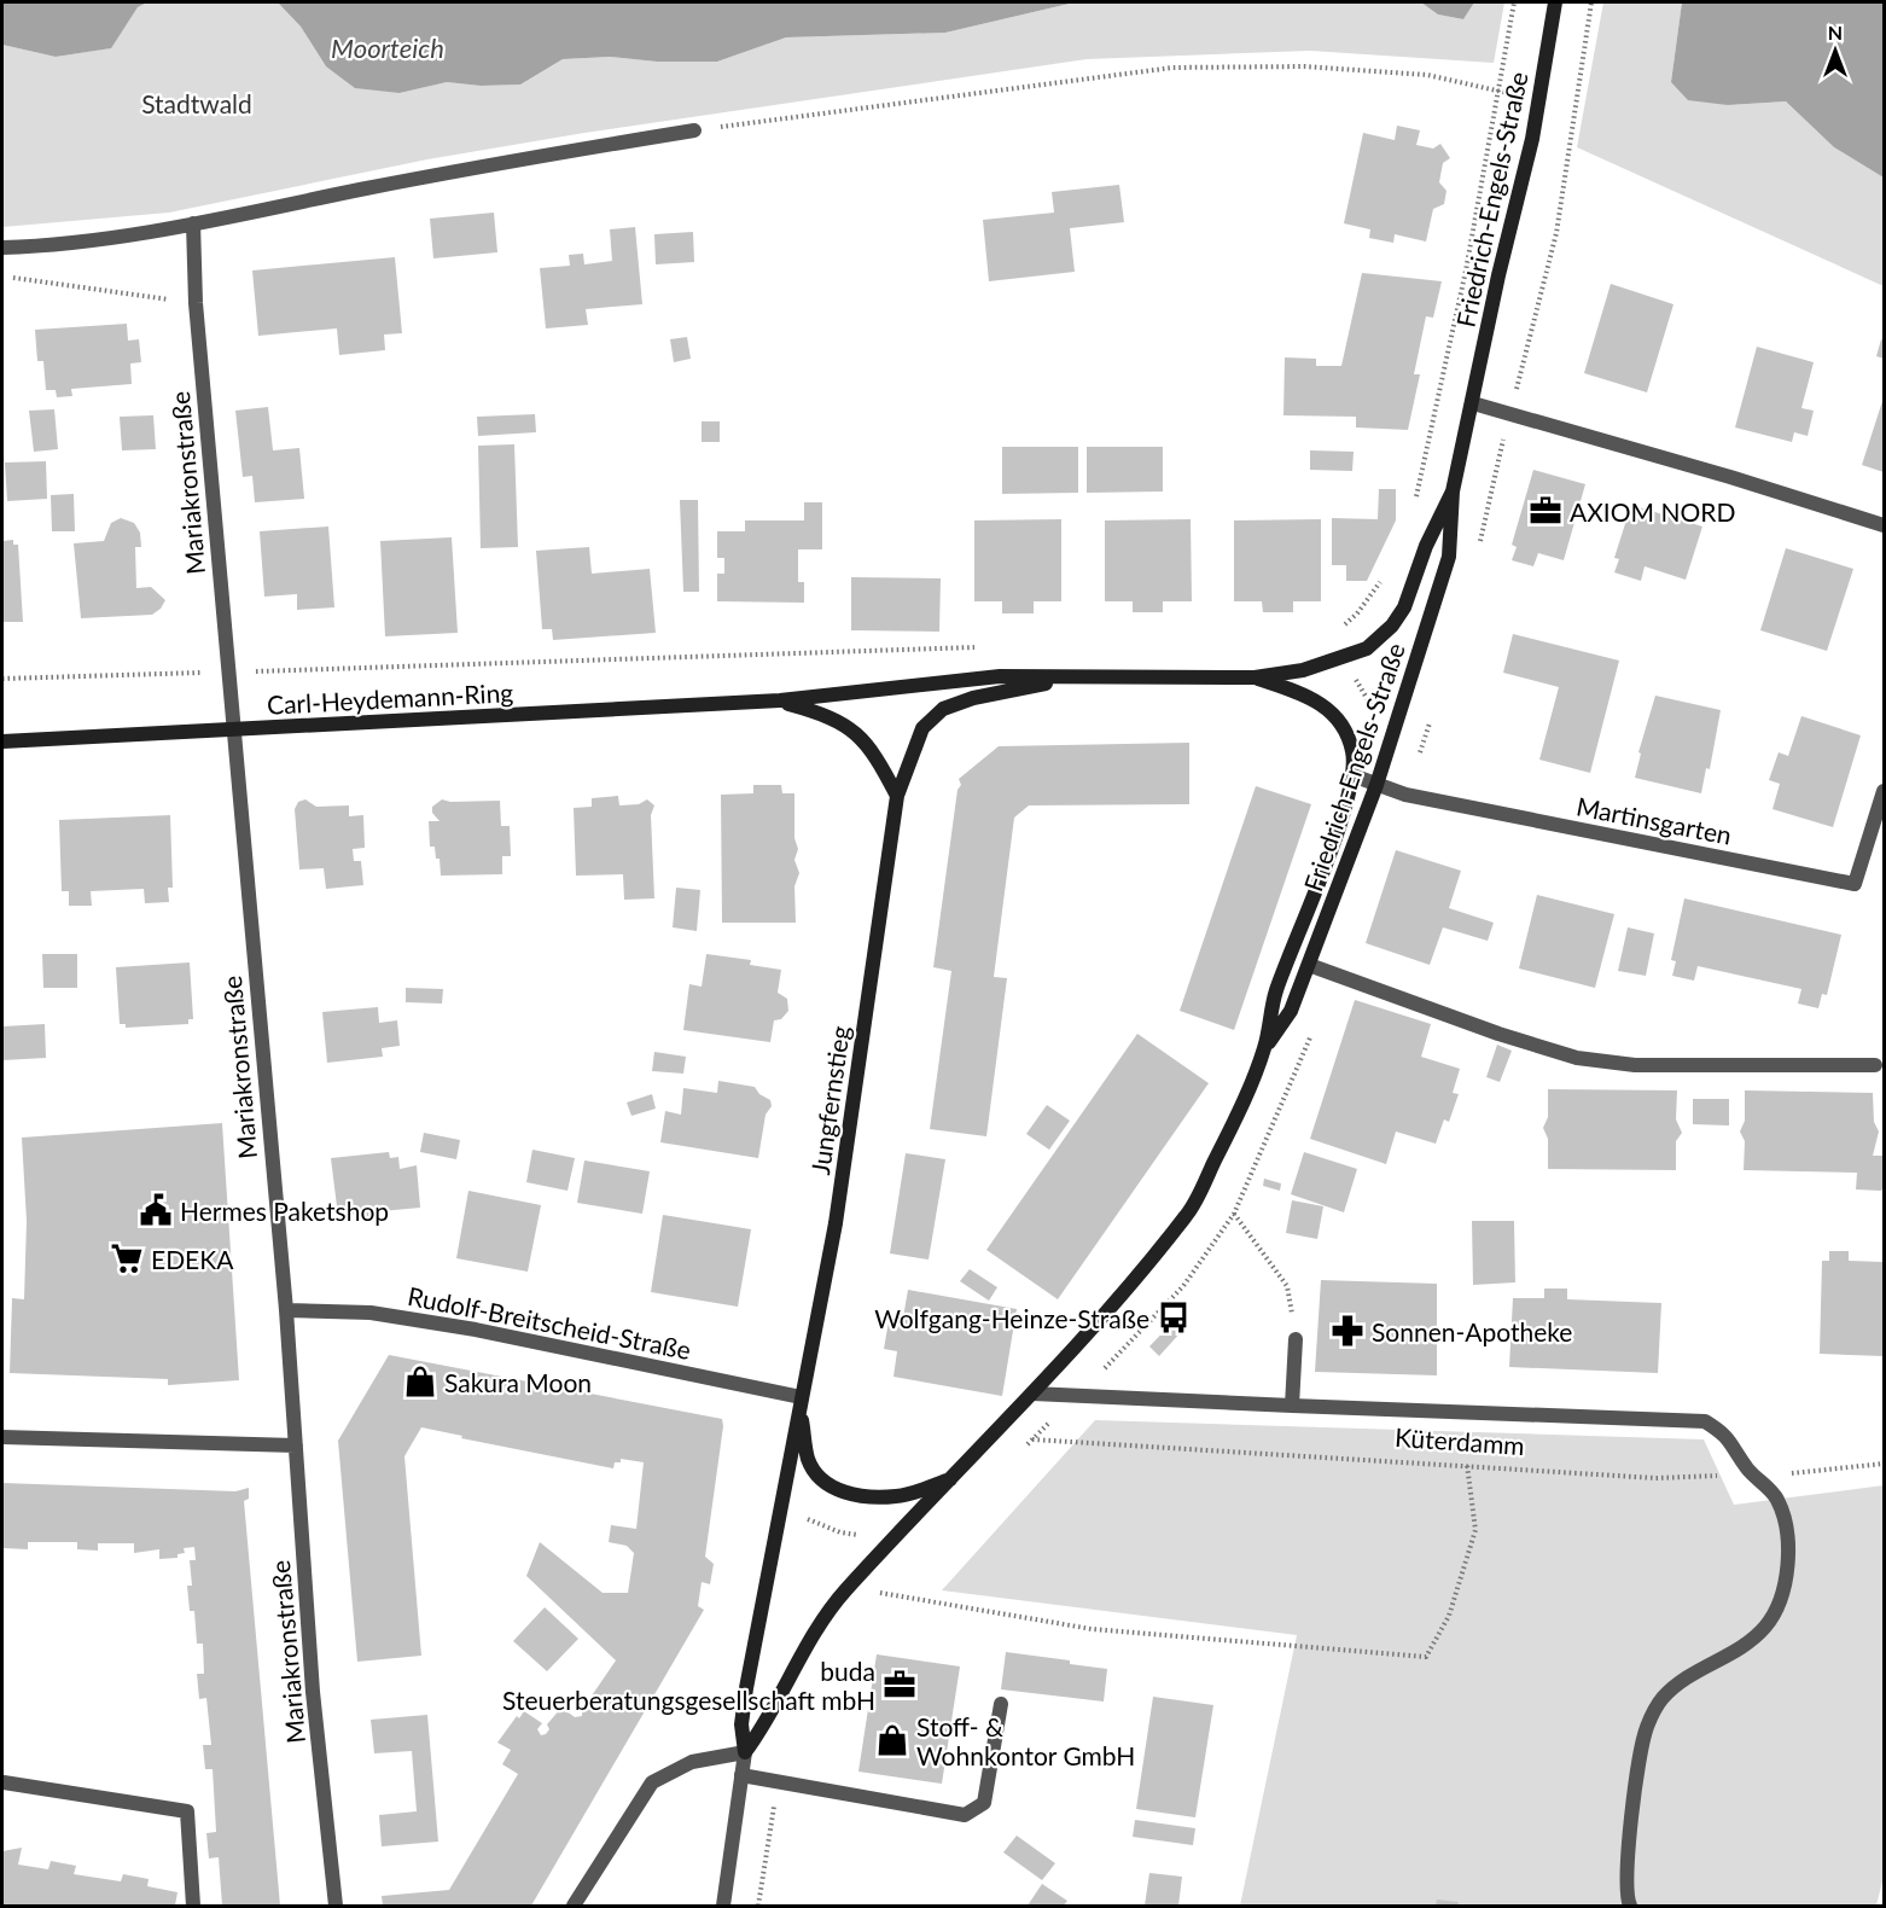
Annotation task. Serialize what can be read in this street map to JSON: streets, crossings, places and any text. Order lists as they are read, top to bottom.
{
  "streets": {
    "main road": ["Friedrich-Engels-Straße", "Carl-Heydemann-Ring", "Jungfernstieg"],
    "street": ["Mariakronstraße", "Martinsgarten", "Rudolf-Breitscheid-Straße"],
    "path": ["Küterdamm"]
  },
  "crossings": [
    ["Friedrich-Engels-Straße", "Carl-Heydemann-Ring"],
    ["Friedrich-Engels-Straße", "Martinsgarten"],
    ["Friedrich-Engels-Straße", "Jungfernstieg"],
    ["Mariakronstraße", "Carl-Heydemann-Ring"],
    ["Mariakronstraße", "Rudolf-Breitscheid-Straße"],
    ["Carl-Heydemann-Ring", "Jungfernstieg"],
    ["Jungfernstieg", "Rudolf-Breitscheid-Straße"]
  ],
  "water": ["Moorteich"],
  "parks": ["Stadtwald"],
  "places": {
    "office": ["AXIOM NORD", "buda Steuerberatungsgesellschaft mbH"],
    "public building": ["Hermes Paketshop"],
    "supermarket": ["EDEKA"],
    "bus stop": ["Wolfgang-Heinze-Straße"],
    "pharmacy": ["Sonnen-Apotheke"],
    "shop": ["Sakura Moon", "Stoff- & Wohnkontor GmbH"]
  },
  "north": "top"
}
